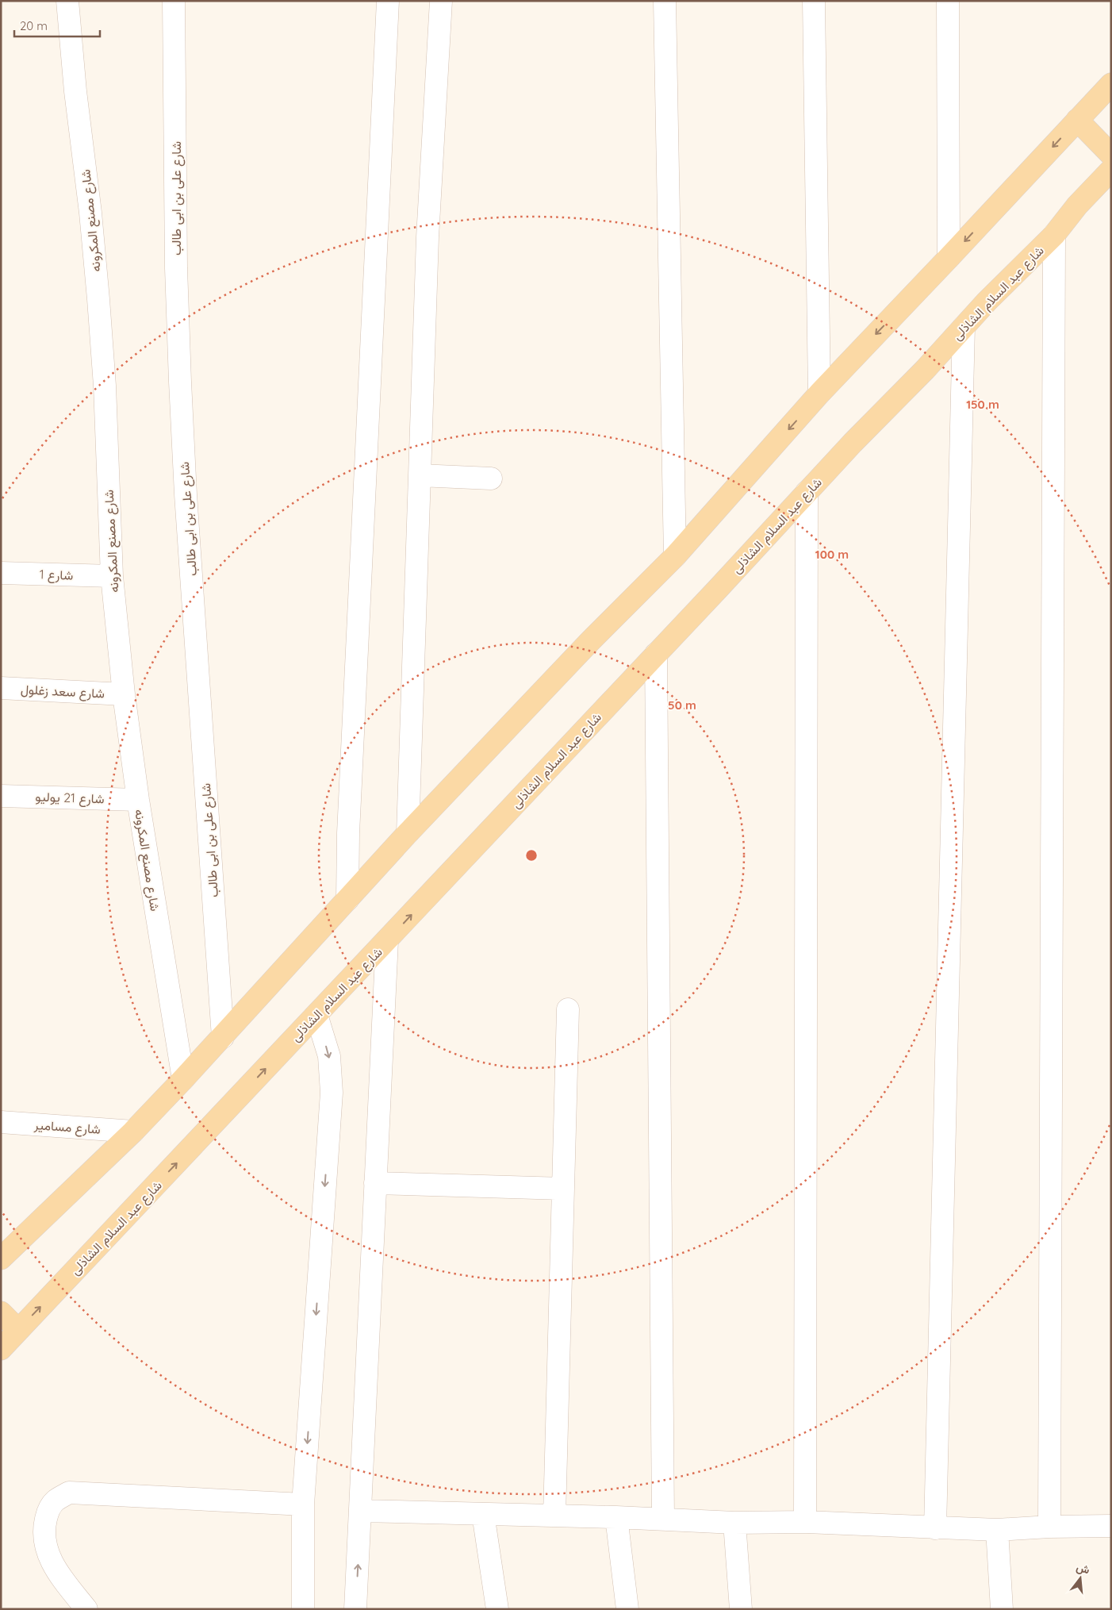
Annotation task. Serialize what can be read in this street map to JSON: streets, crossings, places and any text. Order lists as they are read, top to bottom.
{
  "streets": {
    "main road": ["شارع عبد السلام الشاذلى"],
    "street": [
      "شارع على بن ابى طالب",
      "شارع مصنع المكرونه",
      "شارع 1",
      "شارع سعد زغلول",
      "شارع 21 يوليو",
      "شارع مسامير"
    ]
  },
  "crossings": [
    ["شارع مصنع المكرونه", "شارع 1"],
    ["شارع مصنع المكرونه", "شارع سعد زغلول"],
    ["شارع مصنع المكرونه", "شارع 21 يوليو"]
  ],
  "scale_bar": "20 m",
  "north": "top",
  "rings": ["150 m", "100 m", "50 m"]
}
